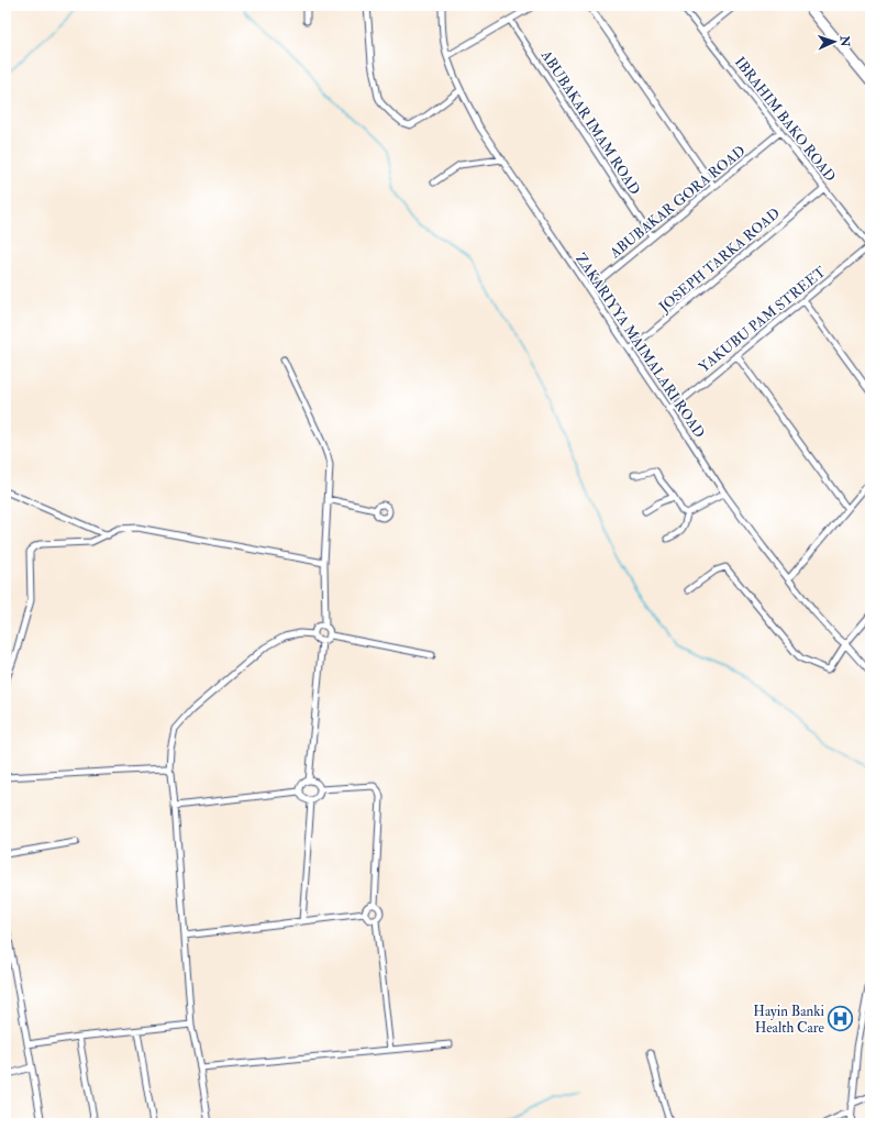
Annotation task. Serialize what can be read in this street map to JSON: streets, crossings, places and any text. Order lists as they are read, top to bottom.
{
  "streets": {
    "street": [
      "IBRAHIM BAKO ROAD",
      "ABUBAKAR IMAM ROAD",
      "ABUBAKAR GORA ROAD",
      "JOSEPH TARKA ROAD",
      "YAKUBU PAM STREET",
      "ZAKARIYYA MAIMALARI ROAD"
    ]
  },
  "crossings": [
    ["IBRAHIM BAKO ROAD", "ABUBAKAR GORA ROAD"],
    ["IBRAHIM BAKO ROAD", "JOSEPH TARKA ROAD"],
    ["IBRAHIM BAKO ROAD", "YAKUBU PAM STREET"],
    ["ABUBAKAR IMAM ROAD", "ABUBAKAR GORA ROAD"],
    ["ABUBAKAR GORA ROAD", "ZAKARIYYA MAIMALARI ROAD"],
    ["JOSEPH TARKA ROAD", "ZAKARIYYA MAIMALARI ROAD"],
    ["YAKUBU PAM STREET", "ZAKARIYYA MAIMALARI ROAD"]
  ],
  "places": {
    "hospital": ["Hayin Banki Health Care"]
  },
  "north": "right"
}
